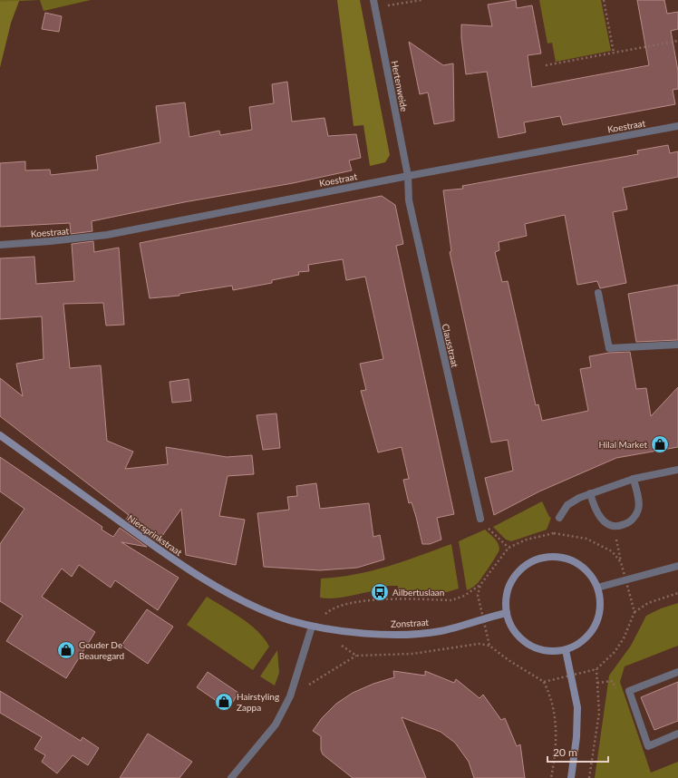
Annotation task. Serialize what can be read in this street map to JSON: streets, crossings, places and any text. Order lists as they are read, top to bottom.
{
  "streets": {
    "main road": ["Niersprinkstraat", "Zonstraat"],
    "street": ["Hertenweide", "Koestraat", "Clausstraat"]
  },
  "crossings": [
    ["Hertenweide", "Koestraat"],
    ["Hertenweide", "Clausstraat"],
    ["Koestraat", "Clausstraat"],
    ["Niersprinkstraat", "Zonstraat"]
  ],
  "places": {
    "shop": ["Hilal Market", "Gouder De Beauregard", "Hairstyling Zappa"],
    "bus stop": ["Ailbertuslaan"]
  },
  "scale_bar": "20 m"
}
